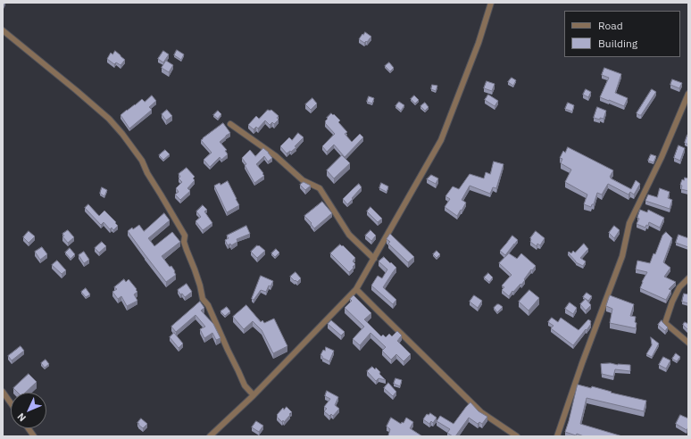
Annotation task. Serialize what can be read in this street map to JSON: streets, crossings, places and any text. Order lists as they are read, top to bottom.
{
  "legend": ["Road", "Building"],
  "north": "bottom left"
}
